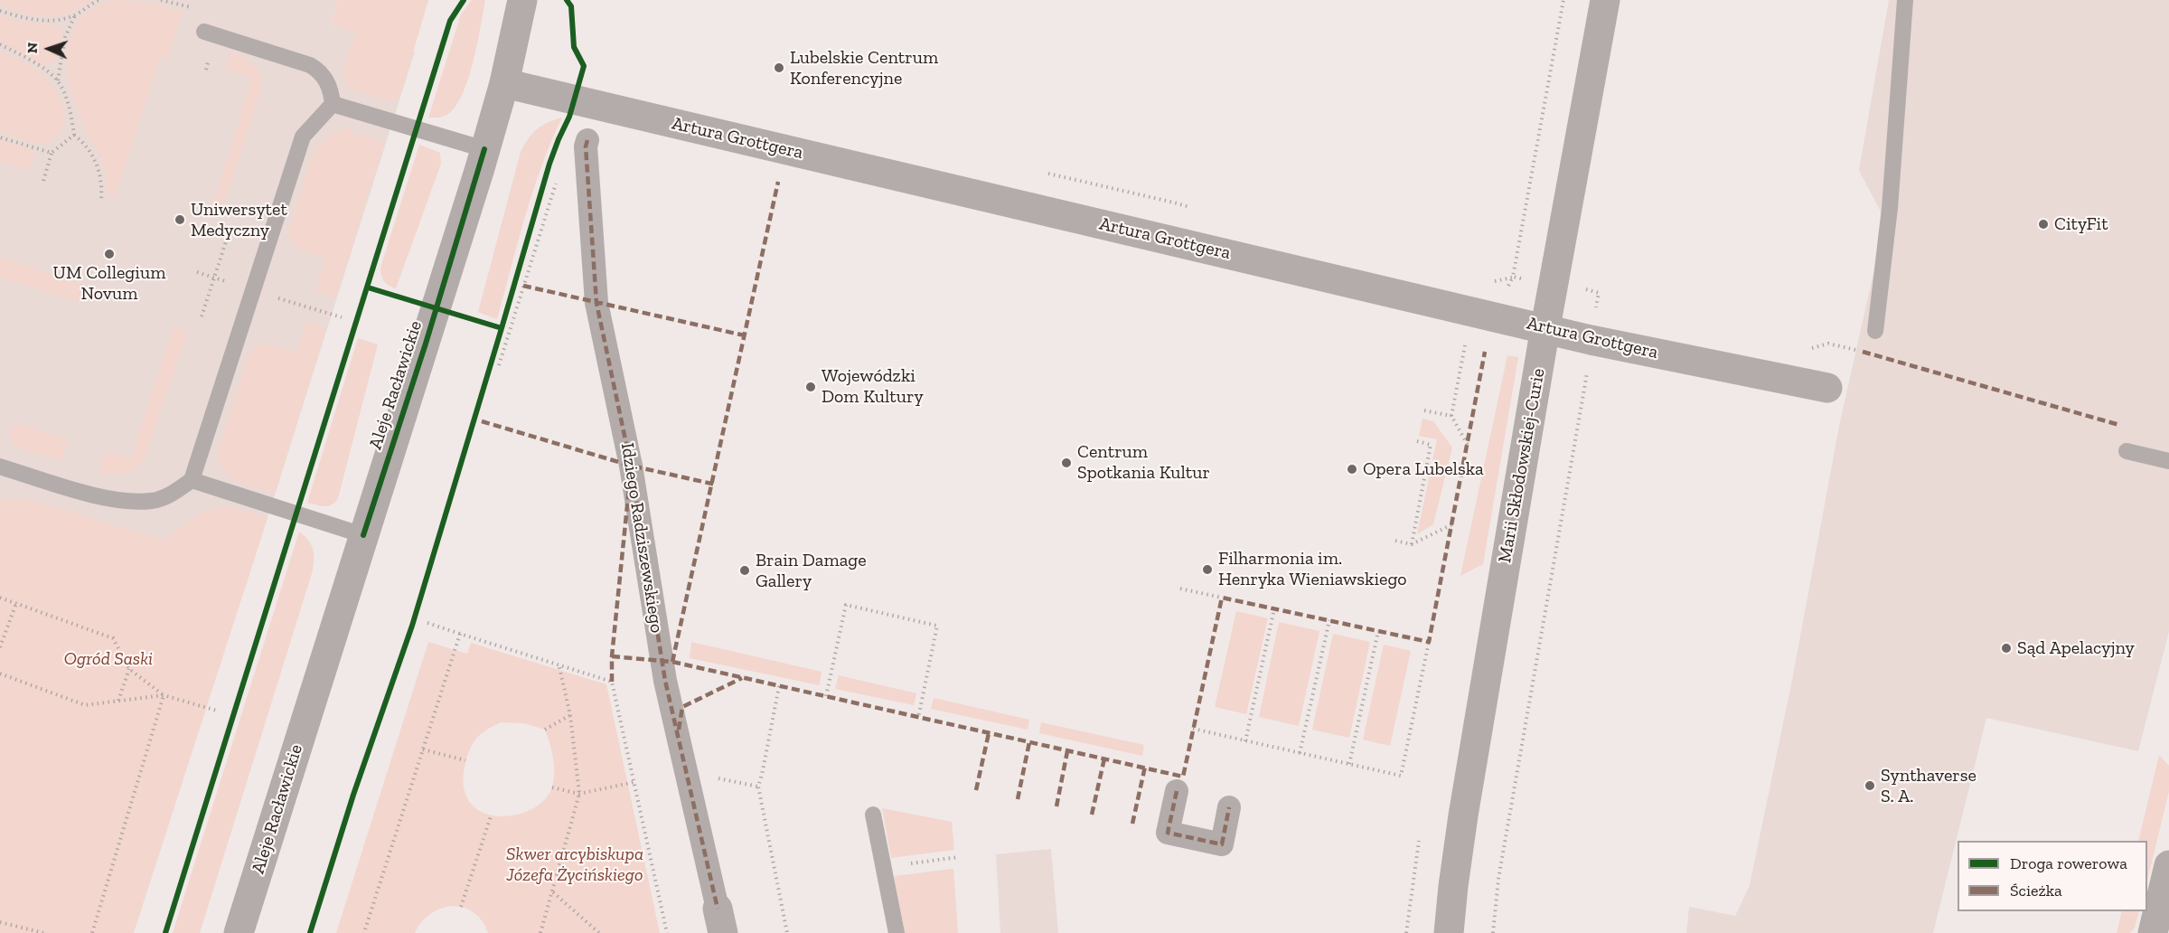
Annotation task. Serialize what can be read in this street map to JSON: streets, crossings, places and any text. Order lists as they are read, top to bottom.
{
  "streets": {
    "street": [
      "Artura Grottgera",
      "Aleje Racławickie",
      "Marii Skłodowskiej-Curie",
      "Idziego Radziszewskiego"
    ]
  },
  "crossings": [
    ["Artura Grottgera", "Aleje Racławickie"],
    ["Artura Grottgera", "Marii Skłodowskiej-Curie"]
  ],
  "parks": ["Ogród Saski", "Skwer arcybiskupa Józefa Życińskiego"],
  "places": [
    "Lubelskie Centrum Konferencyjne",
    "Uniwersytet Medyczny",
    "CityFit",
    "UM Collegium Novum",
    "Wojewódzki Dom Kultury",
    "Centrum Spotkania Kultur",
    "Opera Lubelska",
    "Filharmonia im. Henryka Wieniawskiego",
    "Brain Damage Gallery",
    "Sąd Apelacyjny",
    "Synthaverse S. A."
  ],
  "legend": ["Droga rowerowa", "Ścieżka"],
  "north": "left"
}
